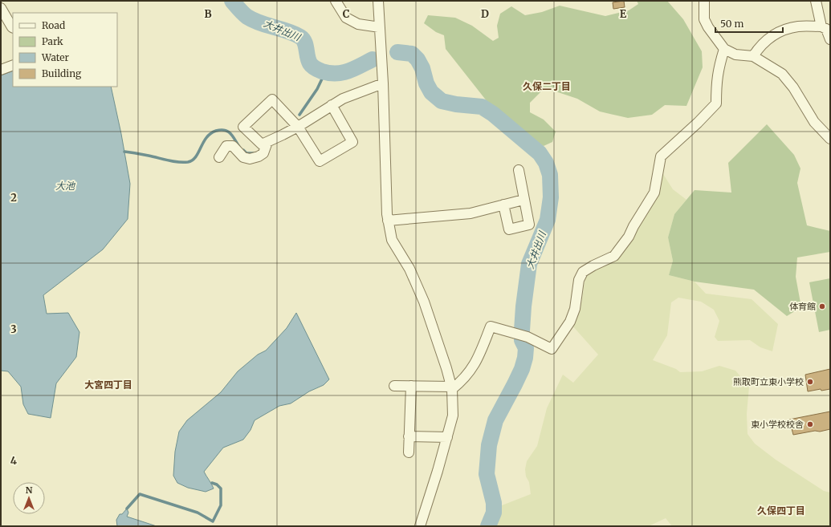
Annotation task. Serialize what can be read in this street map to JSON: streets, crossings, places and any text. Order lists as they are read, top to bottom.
{
  "districts": ["久保二丁目", "大宮四丁目", "久保四丁目"],
  "water": ["大井出川", "大池"],
  "places": ["体育館", "熊取町立東小学校", "東小学校校舎"],
  "legend": [
    "Road",
    "Park",
    "Water",
    "Building"
  ],
  "scale_bar": "50 m",
  "north": "top",
  "grid": {
    "columns": [
      "B",
      "C",
      "D",
      "E"
    ],
    "rows": ["2", "3", "4"]
  }
}
